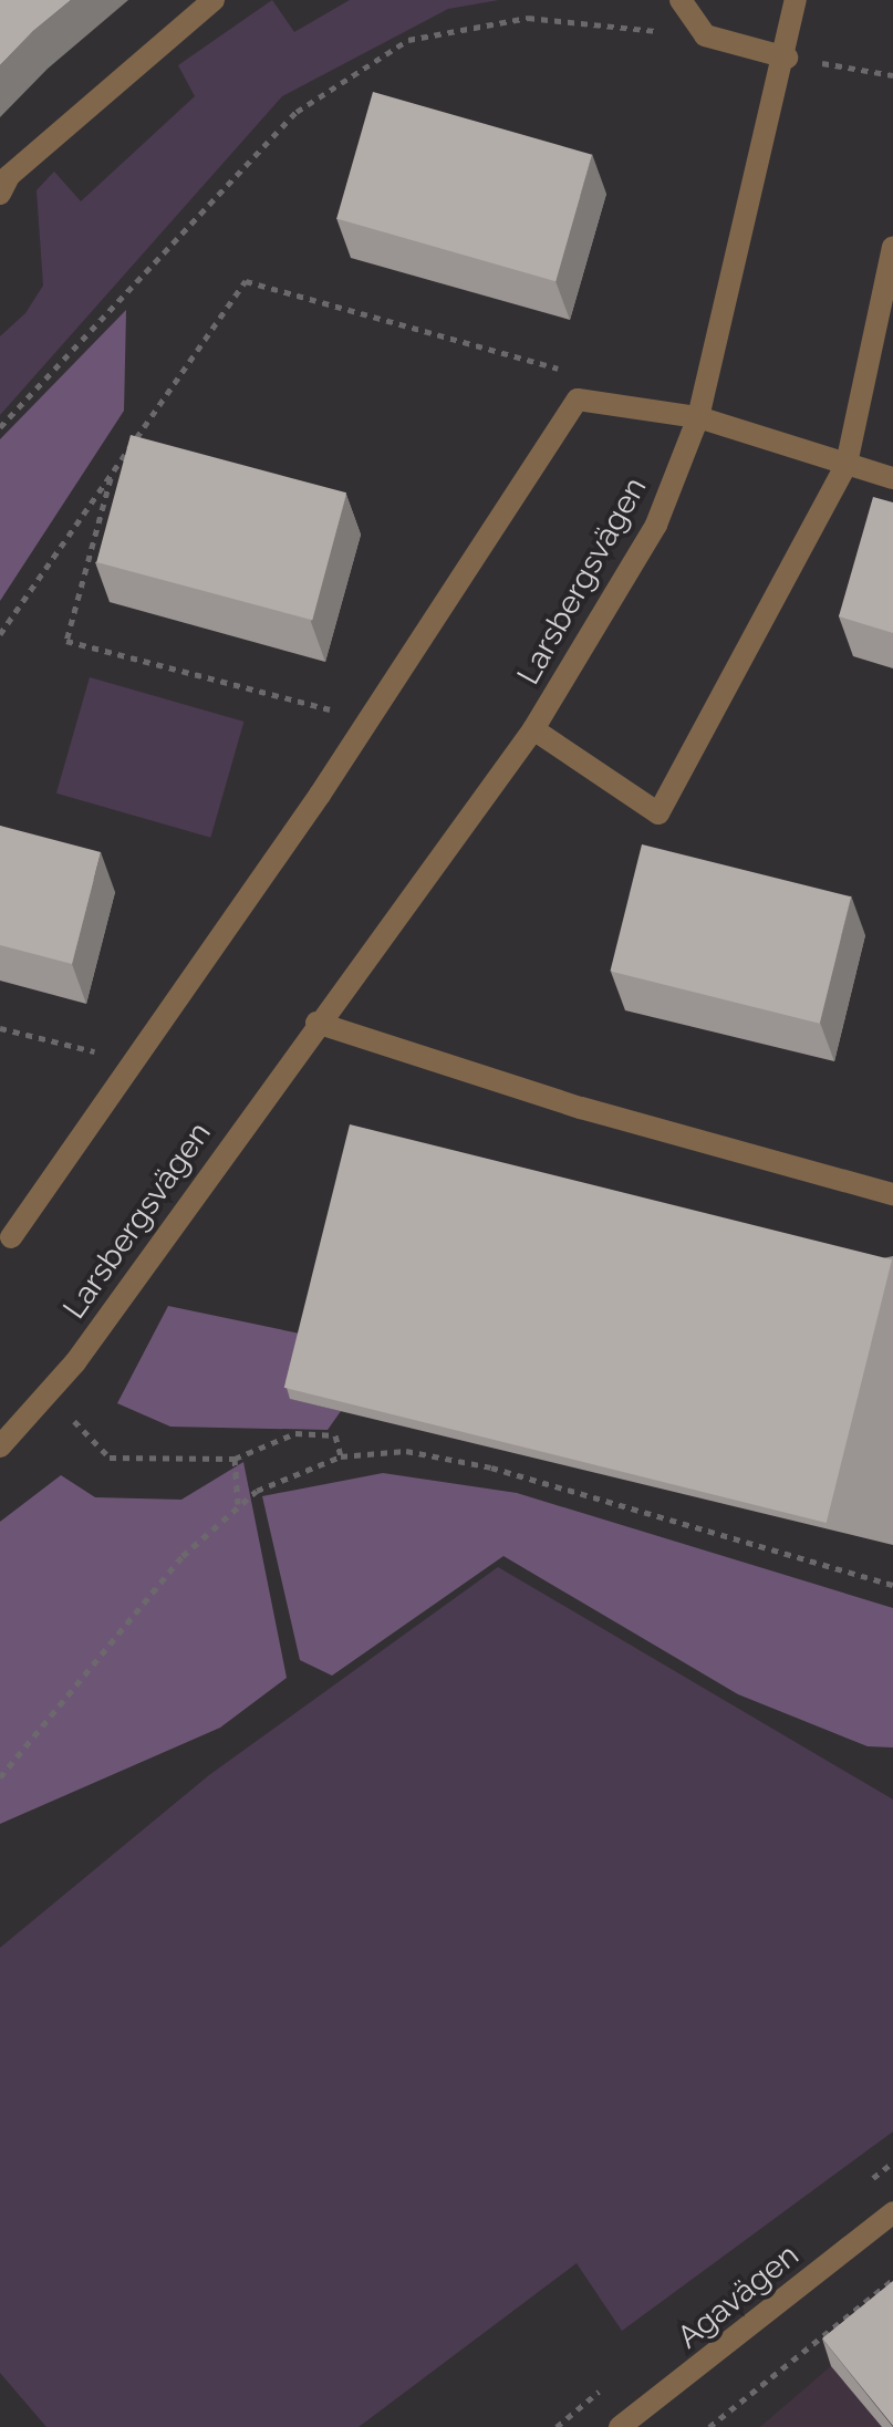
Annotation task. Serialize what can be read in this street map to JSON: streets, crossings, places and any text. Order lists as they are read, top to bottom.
{
  "streets": {
    "street": ["Larsbergsvägen", "Agavägen"]
  }
}
